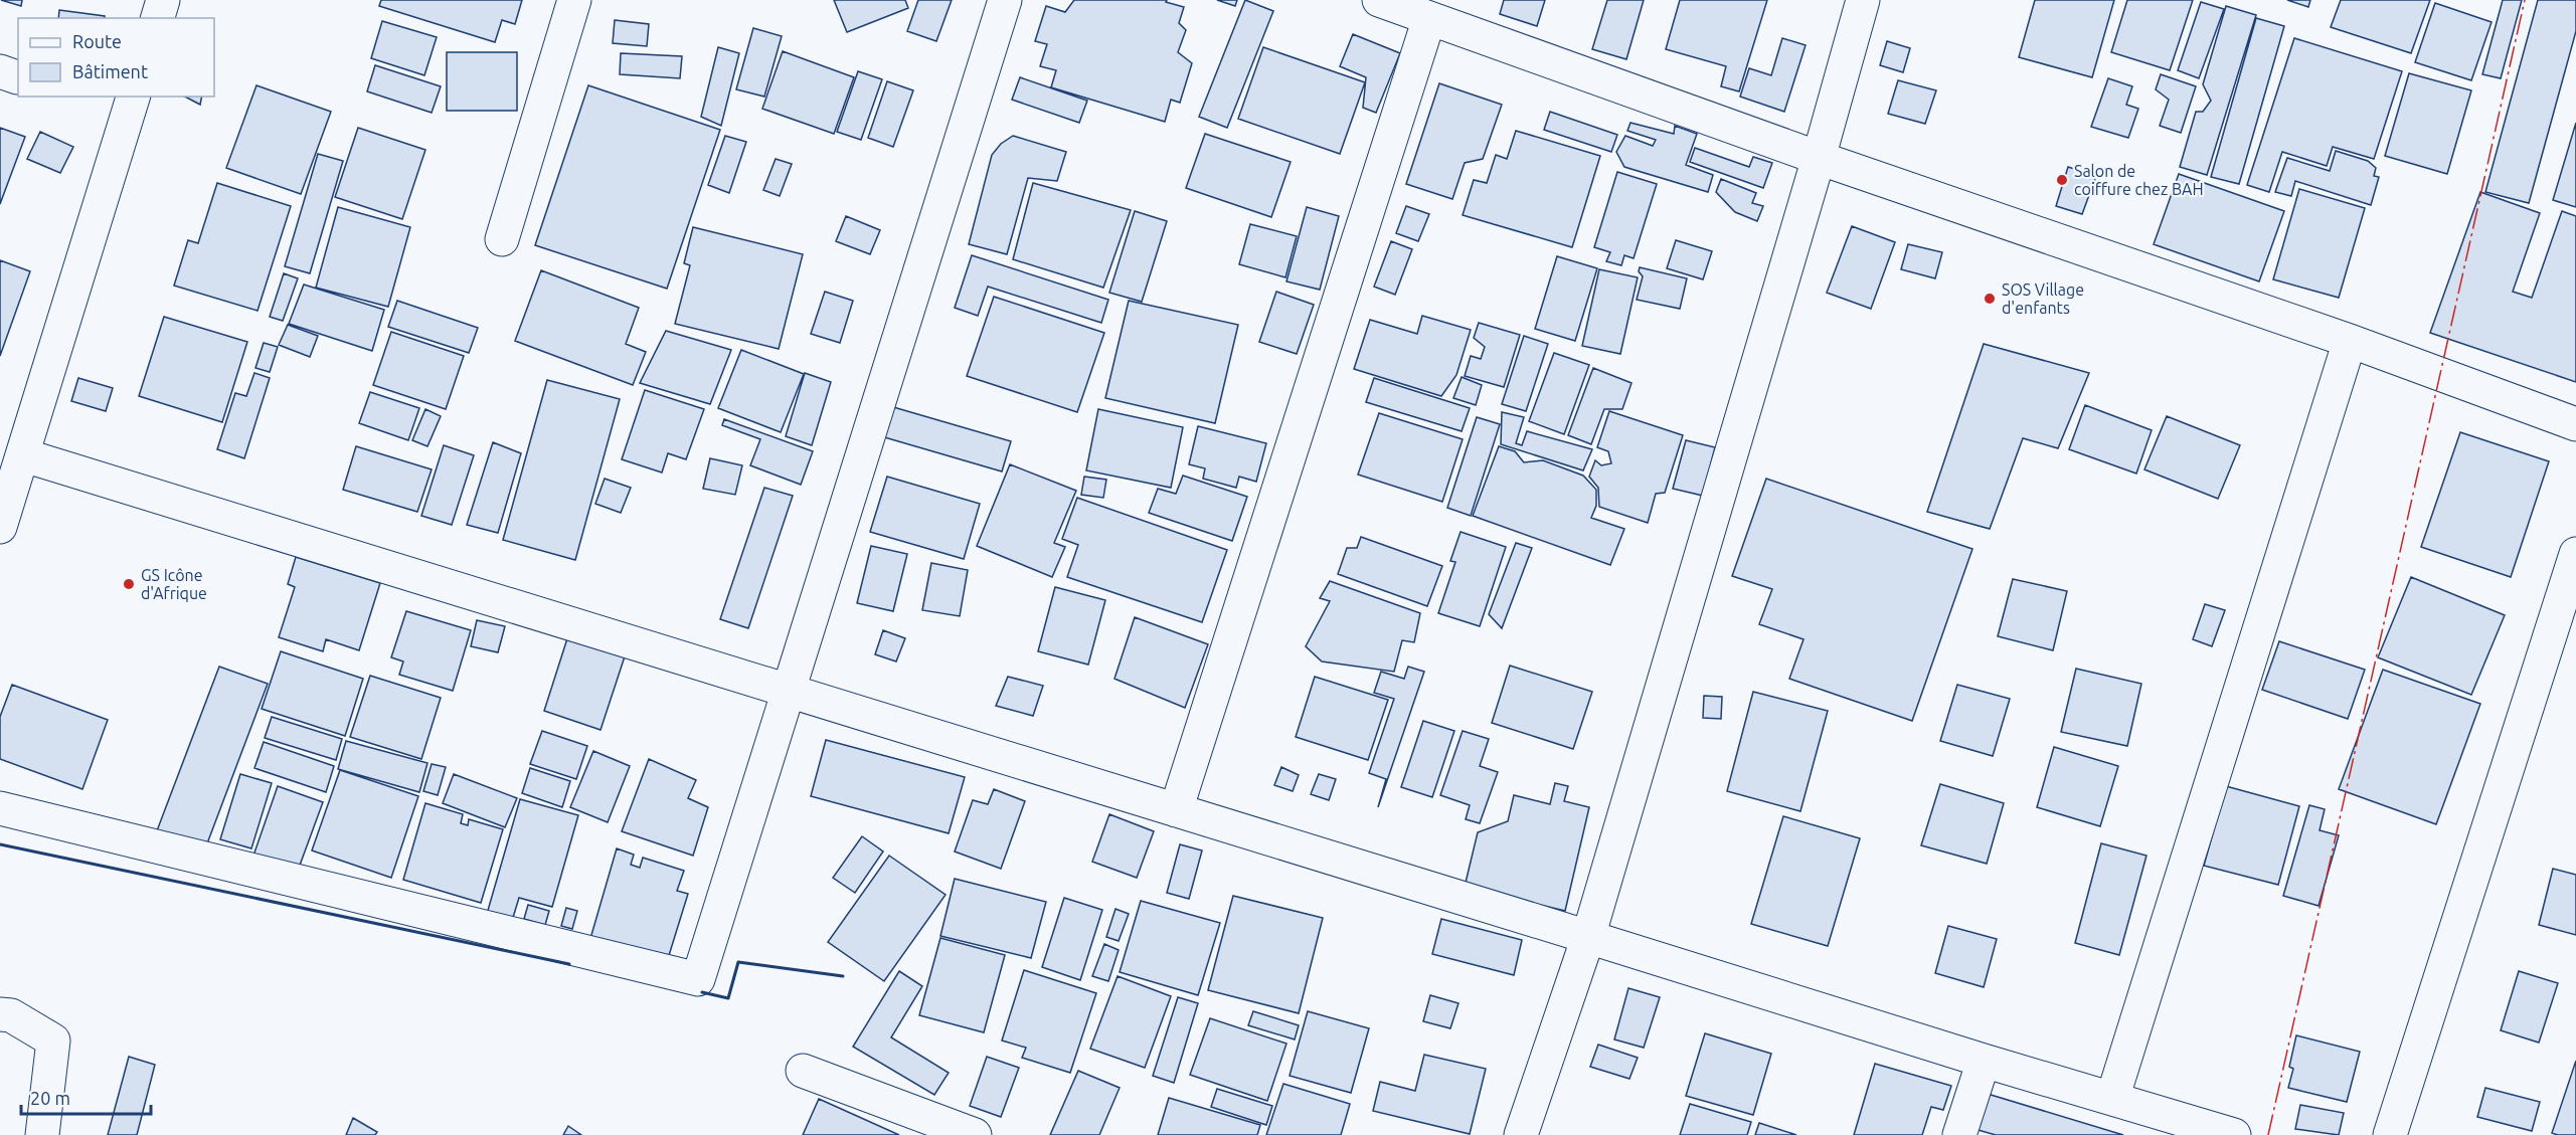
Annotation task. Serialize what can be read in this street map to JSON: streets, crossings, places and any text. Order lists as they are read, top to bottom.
{
  "places": ["Salon de coiffure chez BAH", "SOS Village d'enfants", "GS Icône d'Afrique"],
  "legend": ["Route", "Bâtiment"],
  "scale_bar": "20 m"
}
